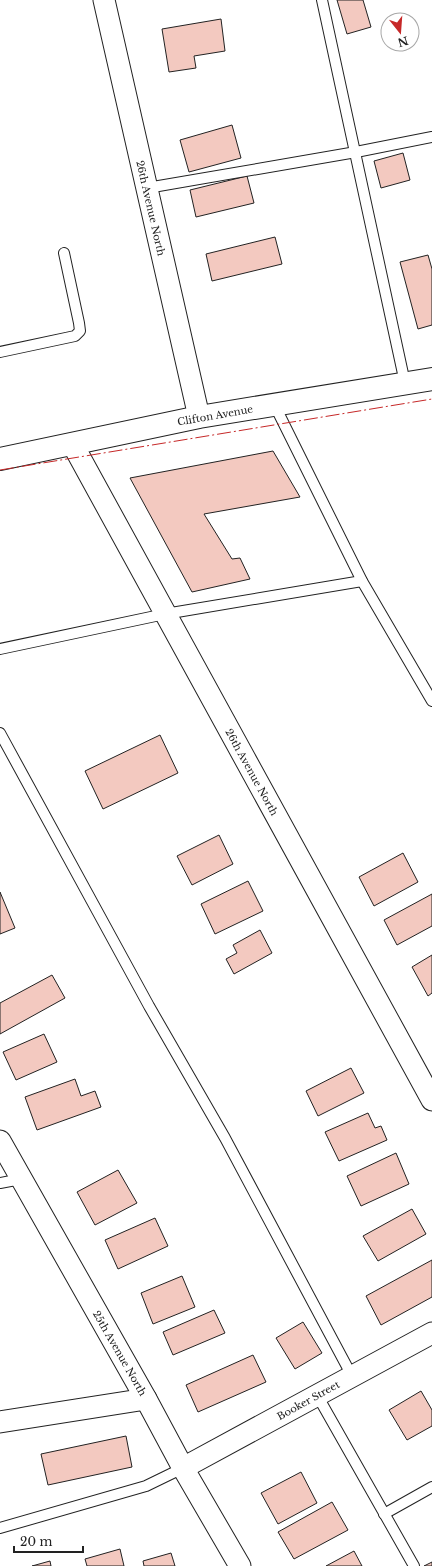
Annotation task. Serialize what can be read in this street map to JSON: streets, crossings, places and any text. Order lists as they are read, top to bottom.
{
  "streets": {
    "street": [
      "26th Avenue North",
      "Clifton Avenue",
      "25th Avenue North",
      "Booker Street"
    ]
  },
  "crossings": [
    ["26th Avenue North", "Clifton Avenue"],
    ["25th Avenue North", "Booker Street"]
  ],
  "scale_bar": "20 m",
  "north": "bottom"
}
